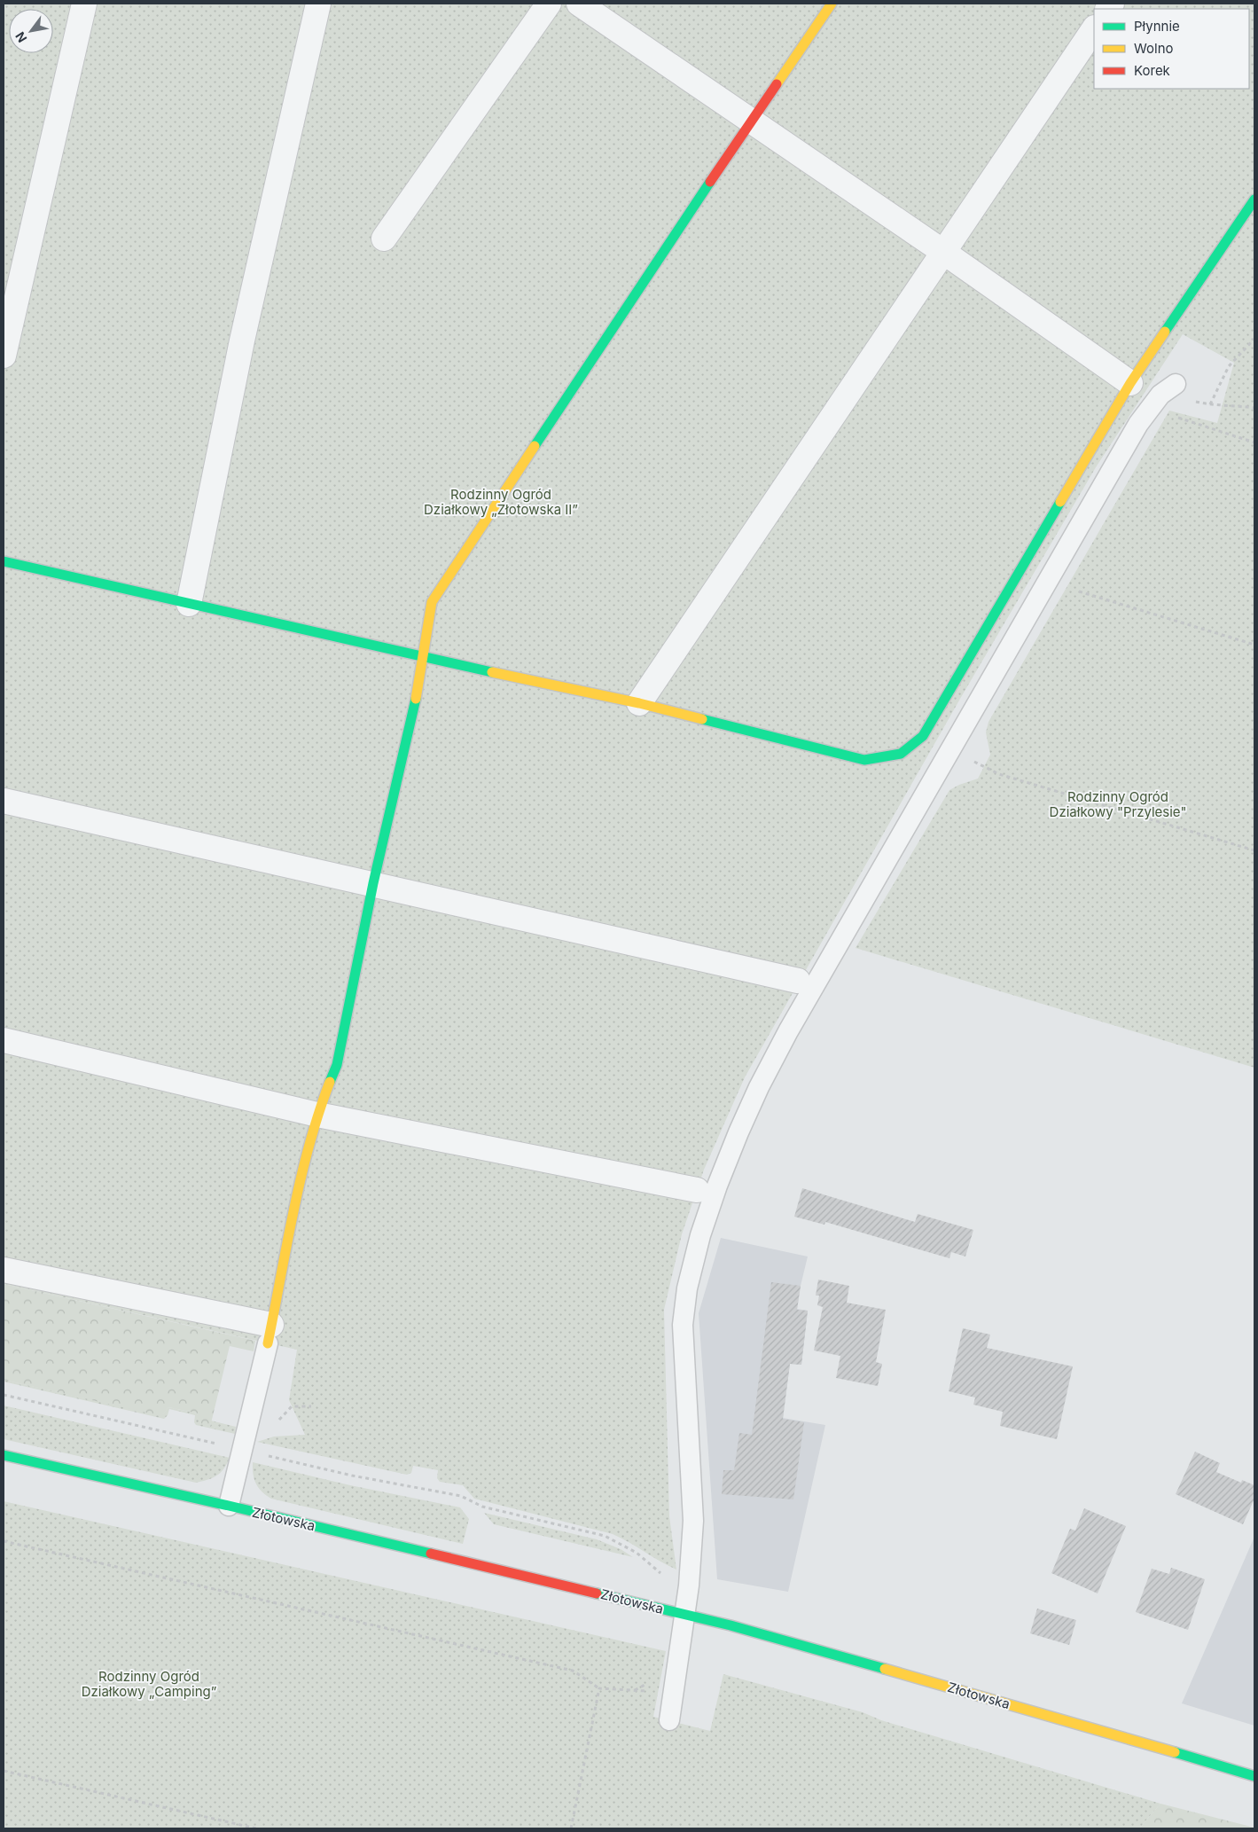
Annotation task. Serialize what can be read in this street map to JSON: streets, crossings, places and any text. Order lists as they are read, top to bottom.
{
  "streets": {
    "street": ["Złotowska"]
  },
  "parks": ["Rodzinny Ogród Działkowy „Złotowska II”", "Rodzinny Ogród Działkowy \"Przylesie\"", "Rodzinny Ogród Działkowy „Camping”"],
  "legend": ["Płynnie", "Wolno", "Korek"],
  "north": "bottom left"
}
